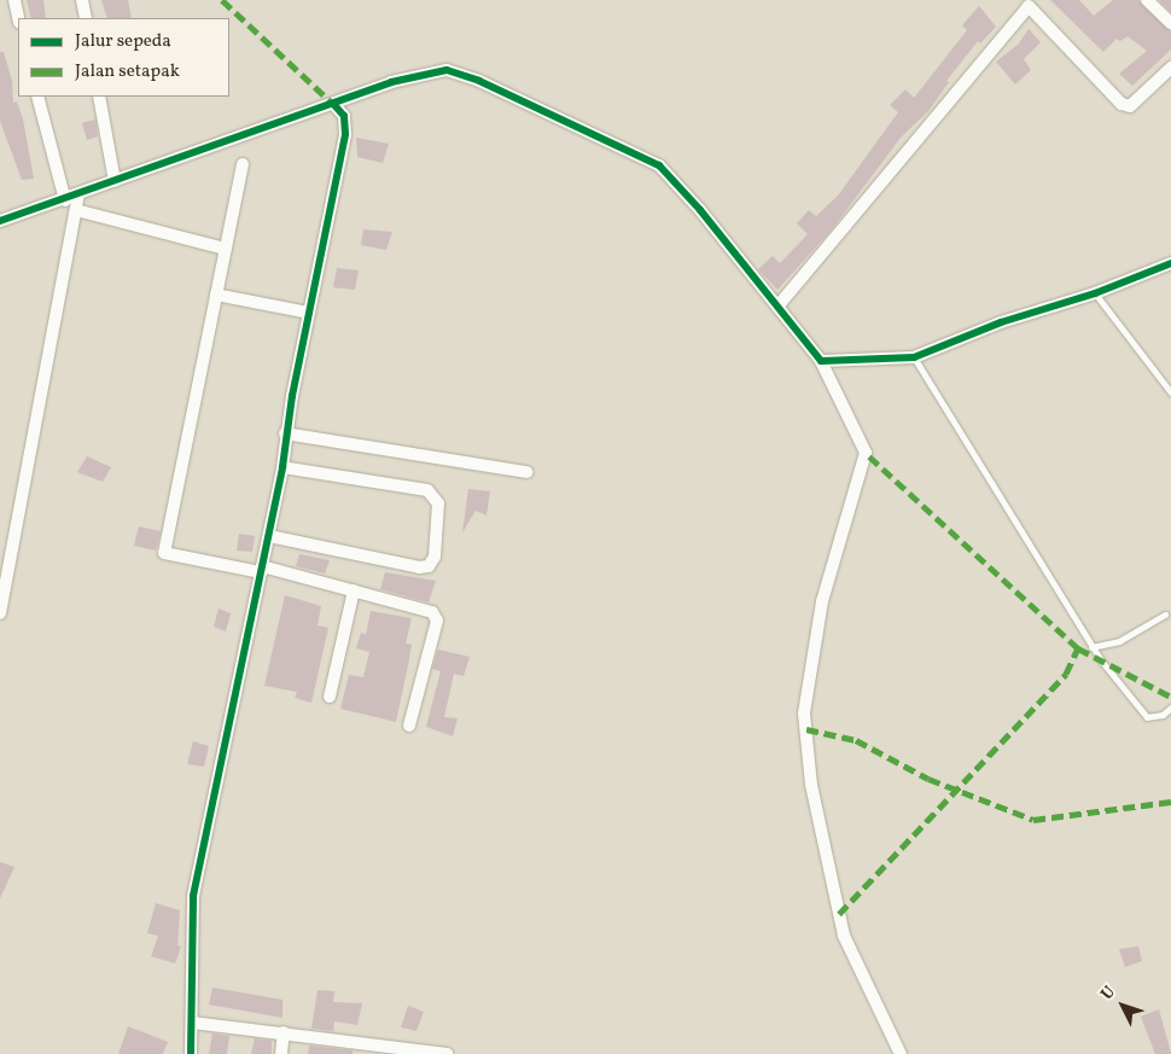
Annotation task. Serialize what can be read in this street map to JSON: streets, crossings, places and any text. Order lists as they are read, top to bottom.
{
  "legend": ["Jalur sepeda", "Jalan setapak"],
  "north": "top left"
}
